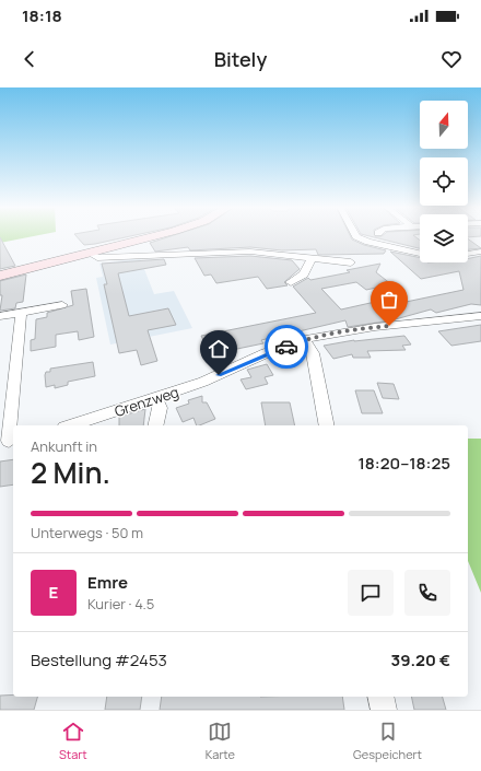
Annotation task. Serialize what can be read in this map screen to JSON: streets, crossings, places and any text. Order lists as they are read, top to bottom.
{
  "streets": {
    "street": ["Grenzweg"]
  },
  "north": "top",
  "page": {
    "status": "18:18",
    "header": "Bitely",
    "heading": ["2 Min.", "Ankunft in", "18:20–18:25"],
    "panel": [
      "Emre",
      "Kurier · 4.5",
      "Bestellung #2453",
      "39.20 €"
    ],
    "bar": "Unterwegs · 50 m",
    "round": "E",
    "tabs": ["Start", "Karte", "Gespeichert"]
  }
}
